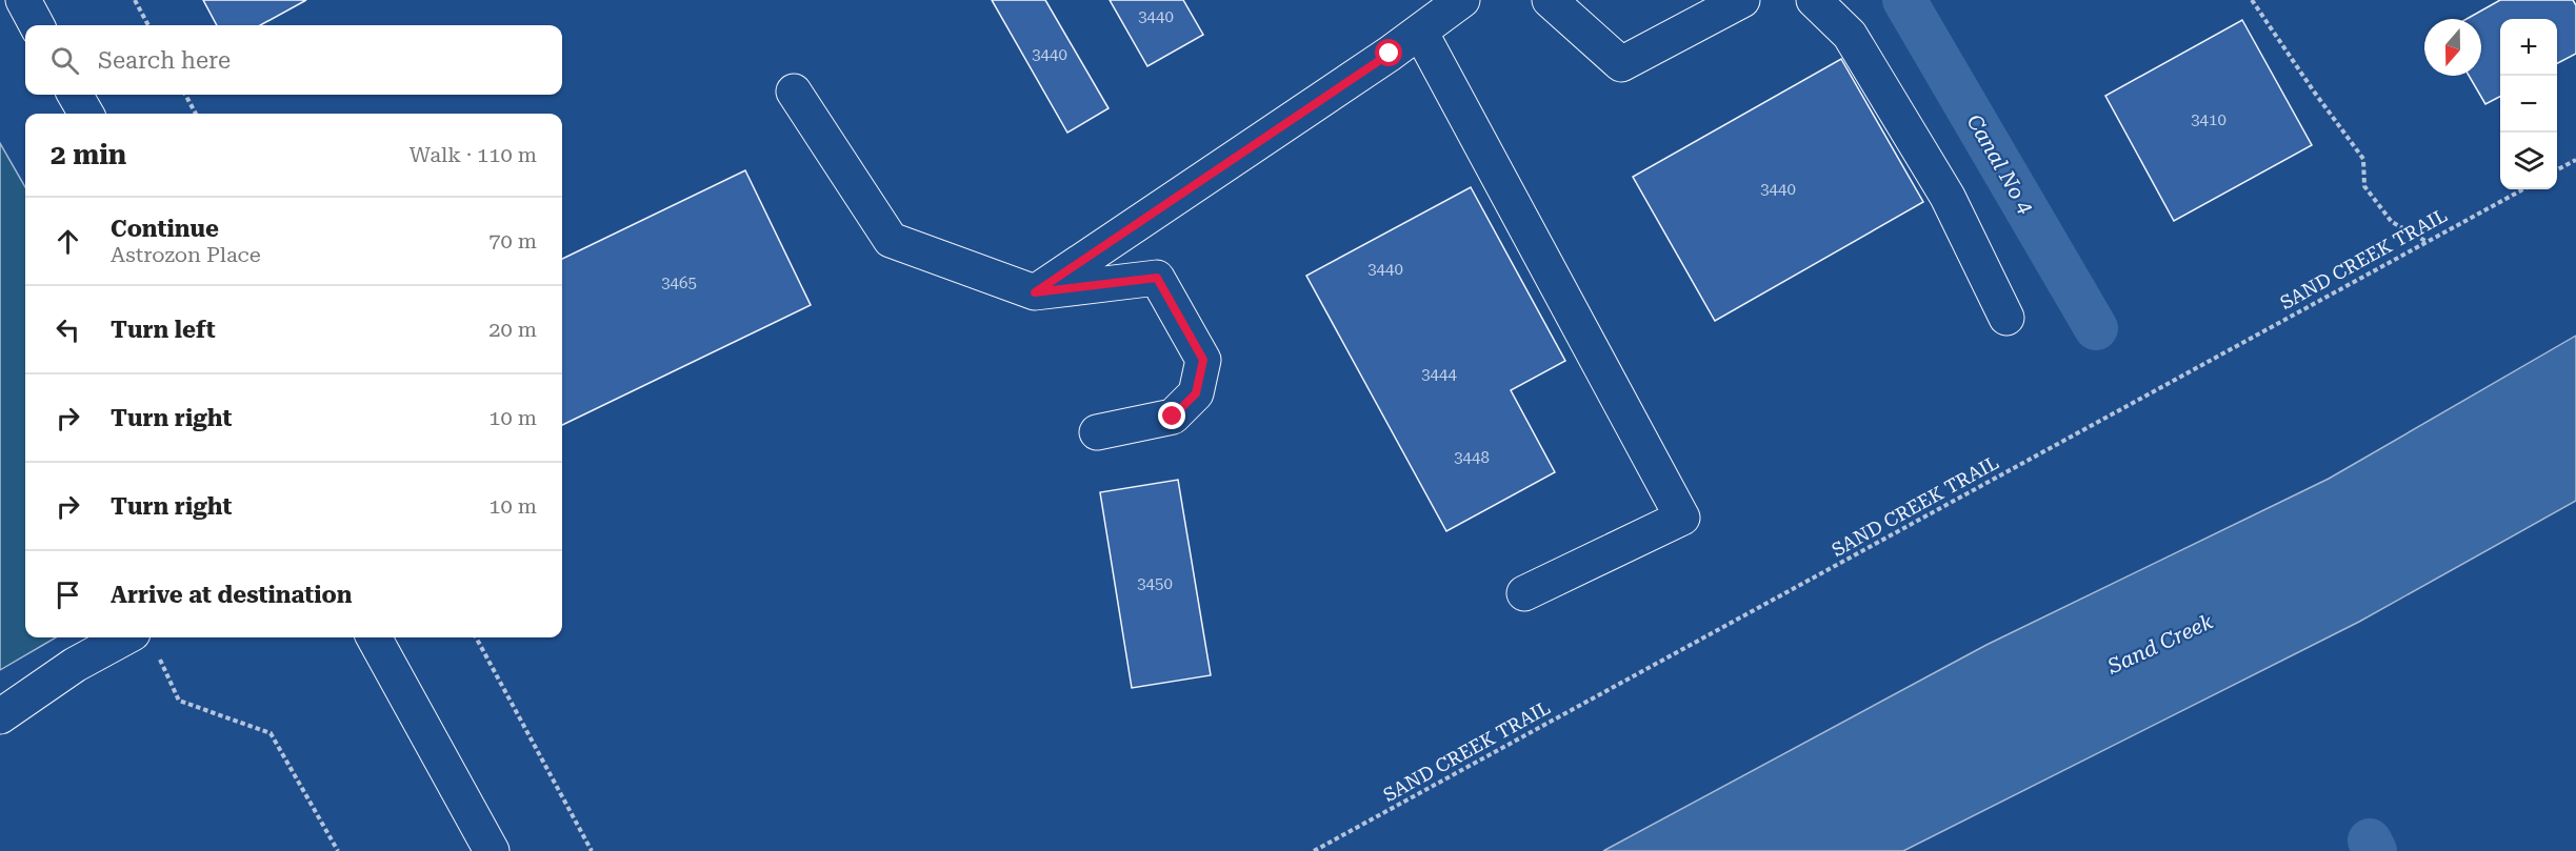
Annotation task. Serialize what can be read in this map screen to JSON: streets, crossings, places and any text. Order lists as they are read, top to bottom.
{
  "streets": {
    "path": ["SAND CREEK TRAIL"]
  },
  "water": ["Canal No 4", "Sand Creek"],
  "house_numbers": [
    "3440",
    "3440",
    "3410",
    "3440",
    "3440",
    "3465",
    "3444",
    "3448",
    "3450"
  ],
  "north": "bottom",
  "page": {
    "map_buttons": ["+", "−"],
    "search": "Search here",
    "heading": ["2 min", "Walk · 110 m"],
    "list": [
      ["Continue", "Astrozon Place", "70 m"],
      ["Turn left", "20 m"],
      ["Turn right", "10 m"],
      ["Turn right", "10 m"],
      "Arrive at destination"
    ]
  }
}
